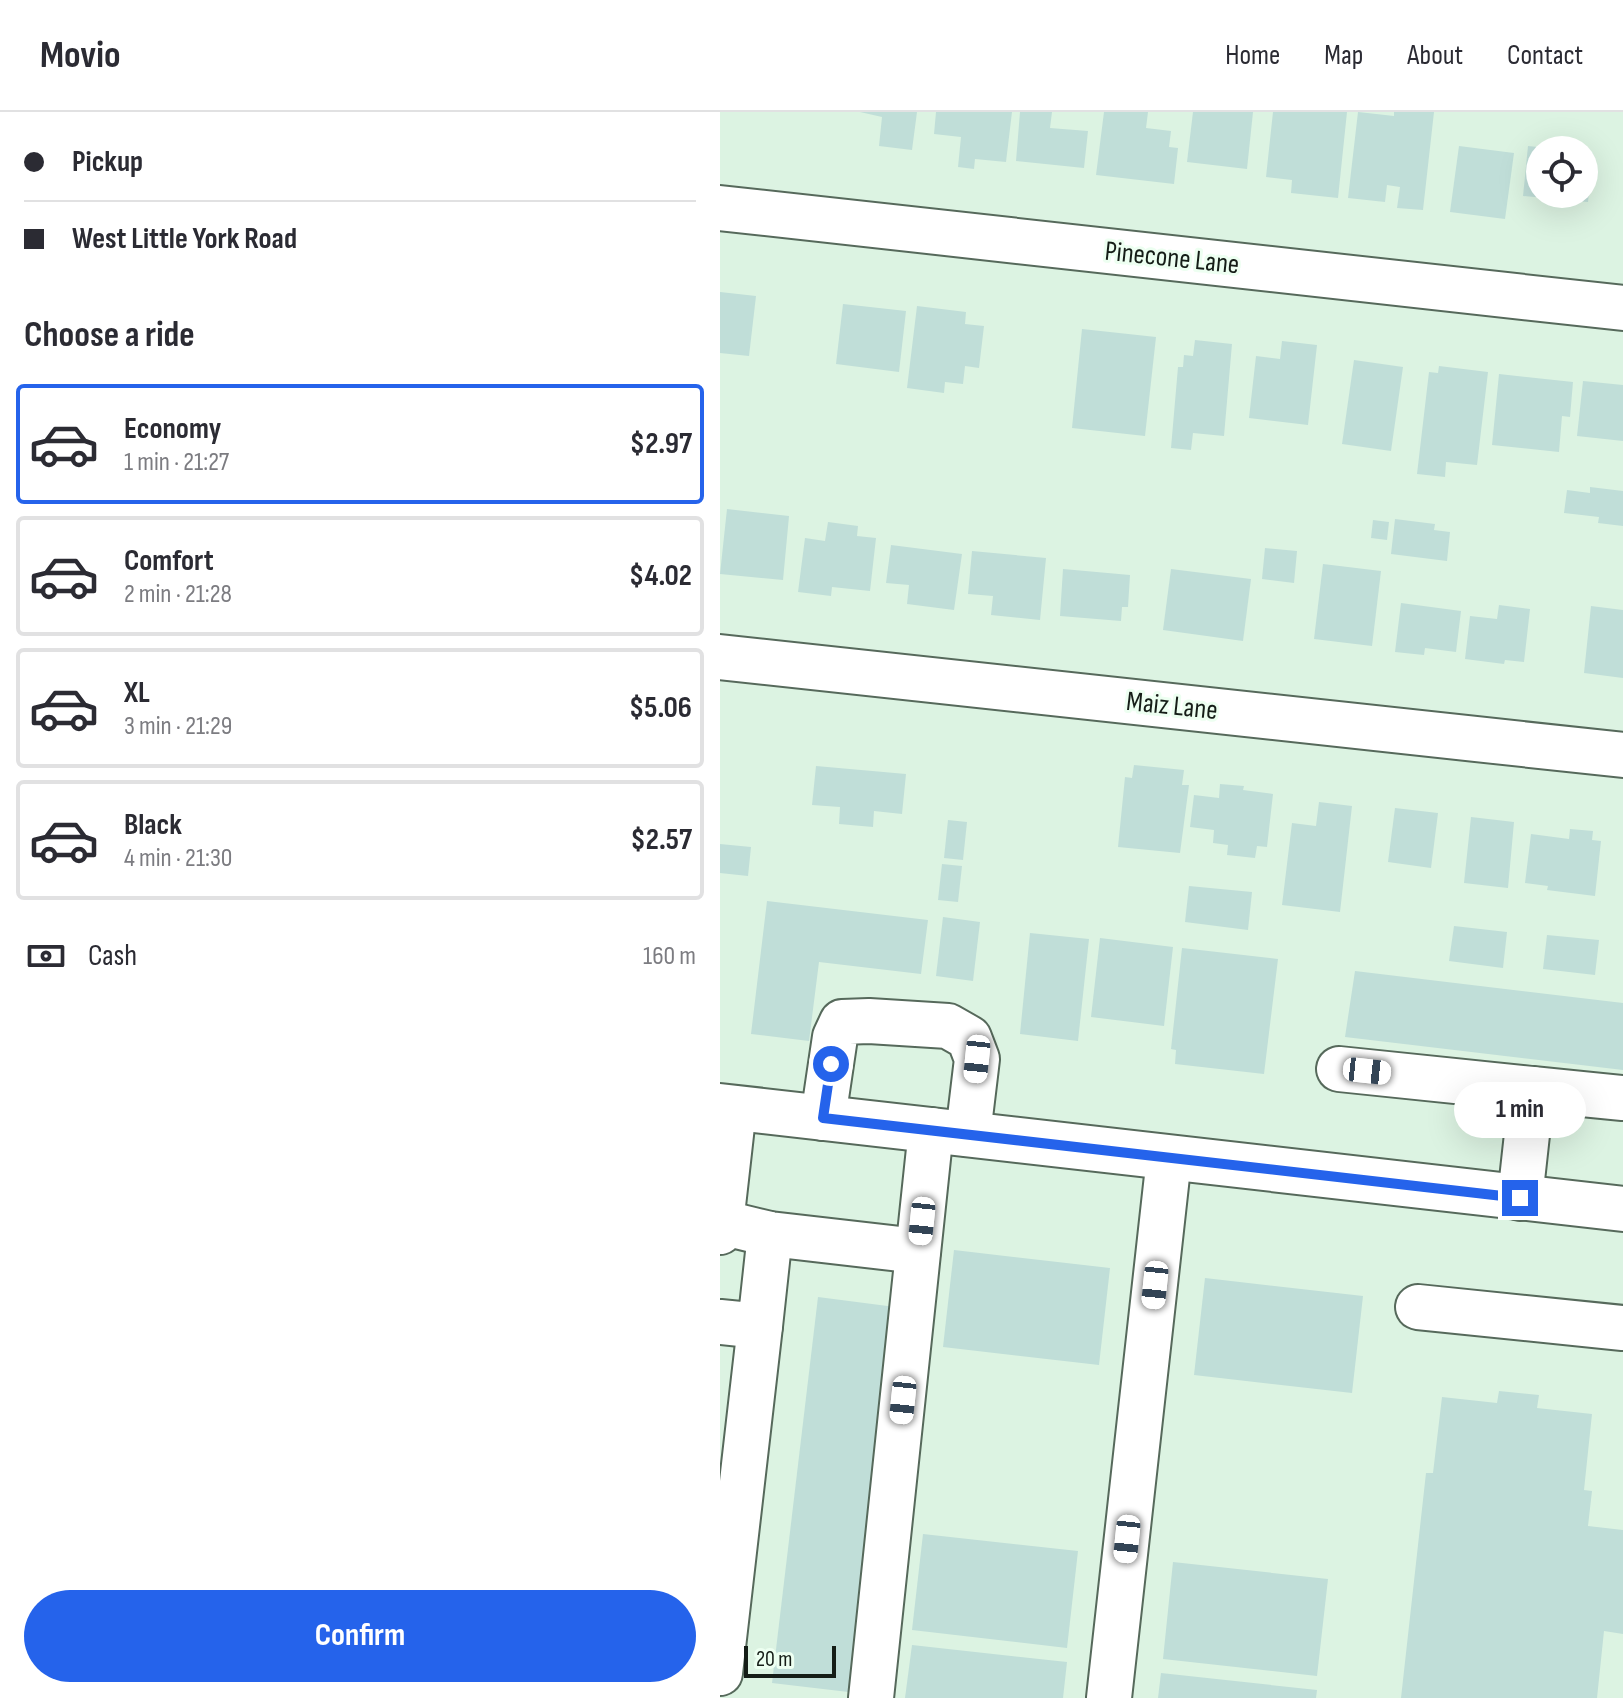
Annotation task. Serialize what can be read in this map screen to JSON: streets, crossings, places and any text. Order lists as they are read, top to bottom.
{
  "streets": {
    "street": ["Pinecone Lane", "Maiz Lane"]
  },
  "scale_bar": "20 m",
  "page": {
    "header": "Movio",
    "nav": [
      "Home",
      "Map",
      "About",
      "Contact"
    ],
    "banner": ["Pickup", "West Little York Road"],
    "heading": "Choose a ride",
    "list": [
      {
        "name": "Economy",
        "note": "1 min · 21:27",
        "value": "$2.97"
      },
      {
        "name": "Comfort",
        "note": "2 min · 21:28",
        "value": "$4.02"
      },
      {
        "name": "XL",
        "note": "3 min · 21:29",
        "value": "$5.06"
      },
      {
        "name": "Black",
        "note": "4 min · 21:30",
        "value": "$2.57"
      }
    ],
    "pay": ["Cash", "160 m"],
    "bubble": "1 min",
    "buttons": "Confirm",
    "scale": "20 m"
  }
}
